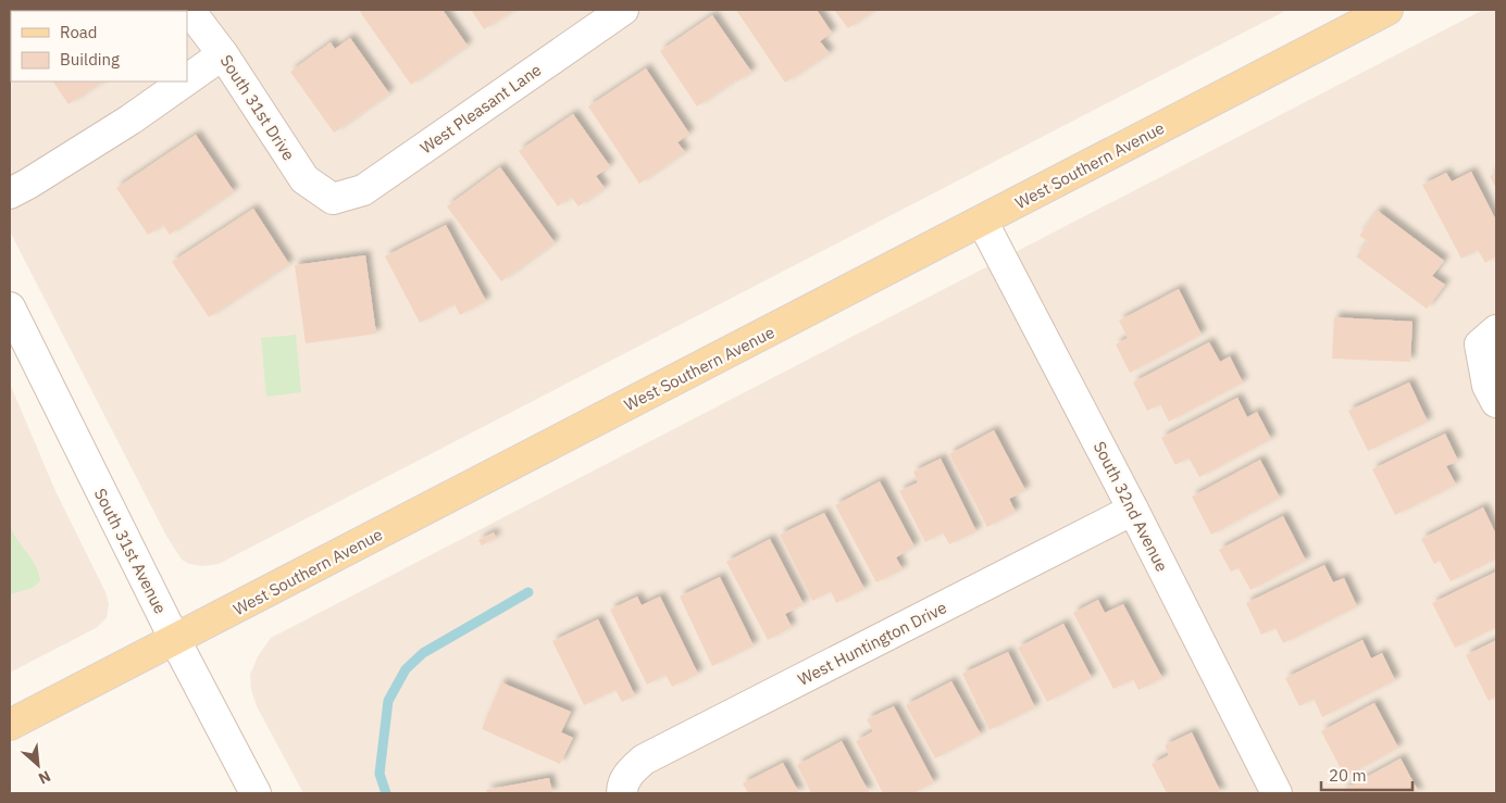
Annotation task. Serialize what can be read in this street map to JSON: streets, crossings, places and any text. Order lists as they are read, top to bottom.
{
  "streets": {
    "main road": ["West Southern Avenue"],
    "street": [
      "South 31st Drive",
      "West Pleasant Lane",
      "South 32nd Avenue",
      "South 31st Avenue",
      "West Huntington Drive"
    ]
  },
  "crossings": [
    ["South 31st Drive", "West Pleasant Lane"],
    ["West Southern Avenue", "South 32nd Avenue"],
    ["West Southern Avenue", "South 31st Avenue"],
    ["South 32nd Avenue", "West Huntington Drive"]
  ],
  "legend": ["Road", "Building"],
  "scale_bar": "20 m",
  "north": "bottom right"
}
